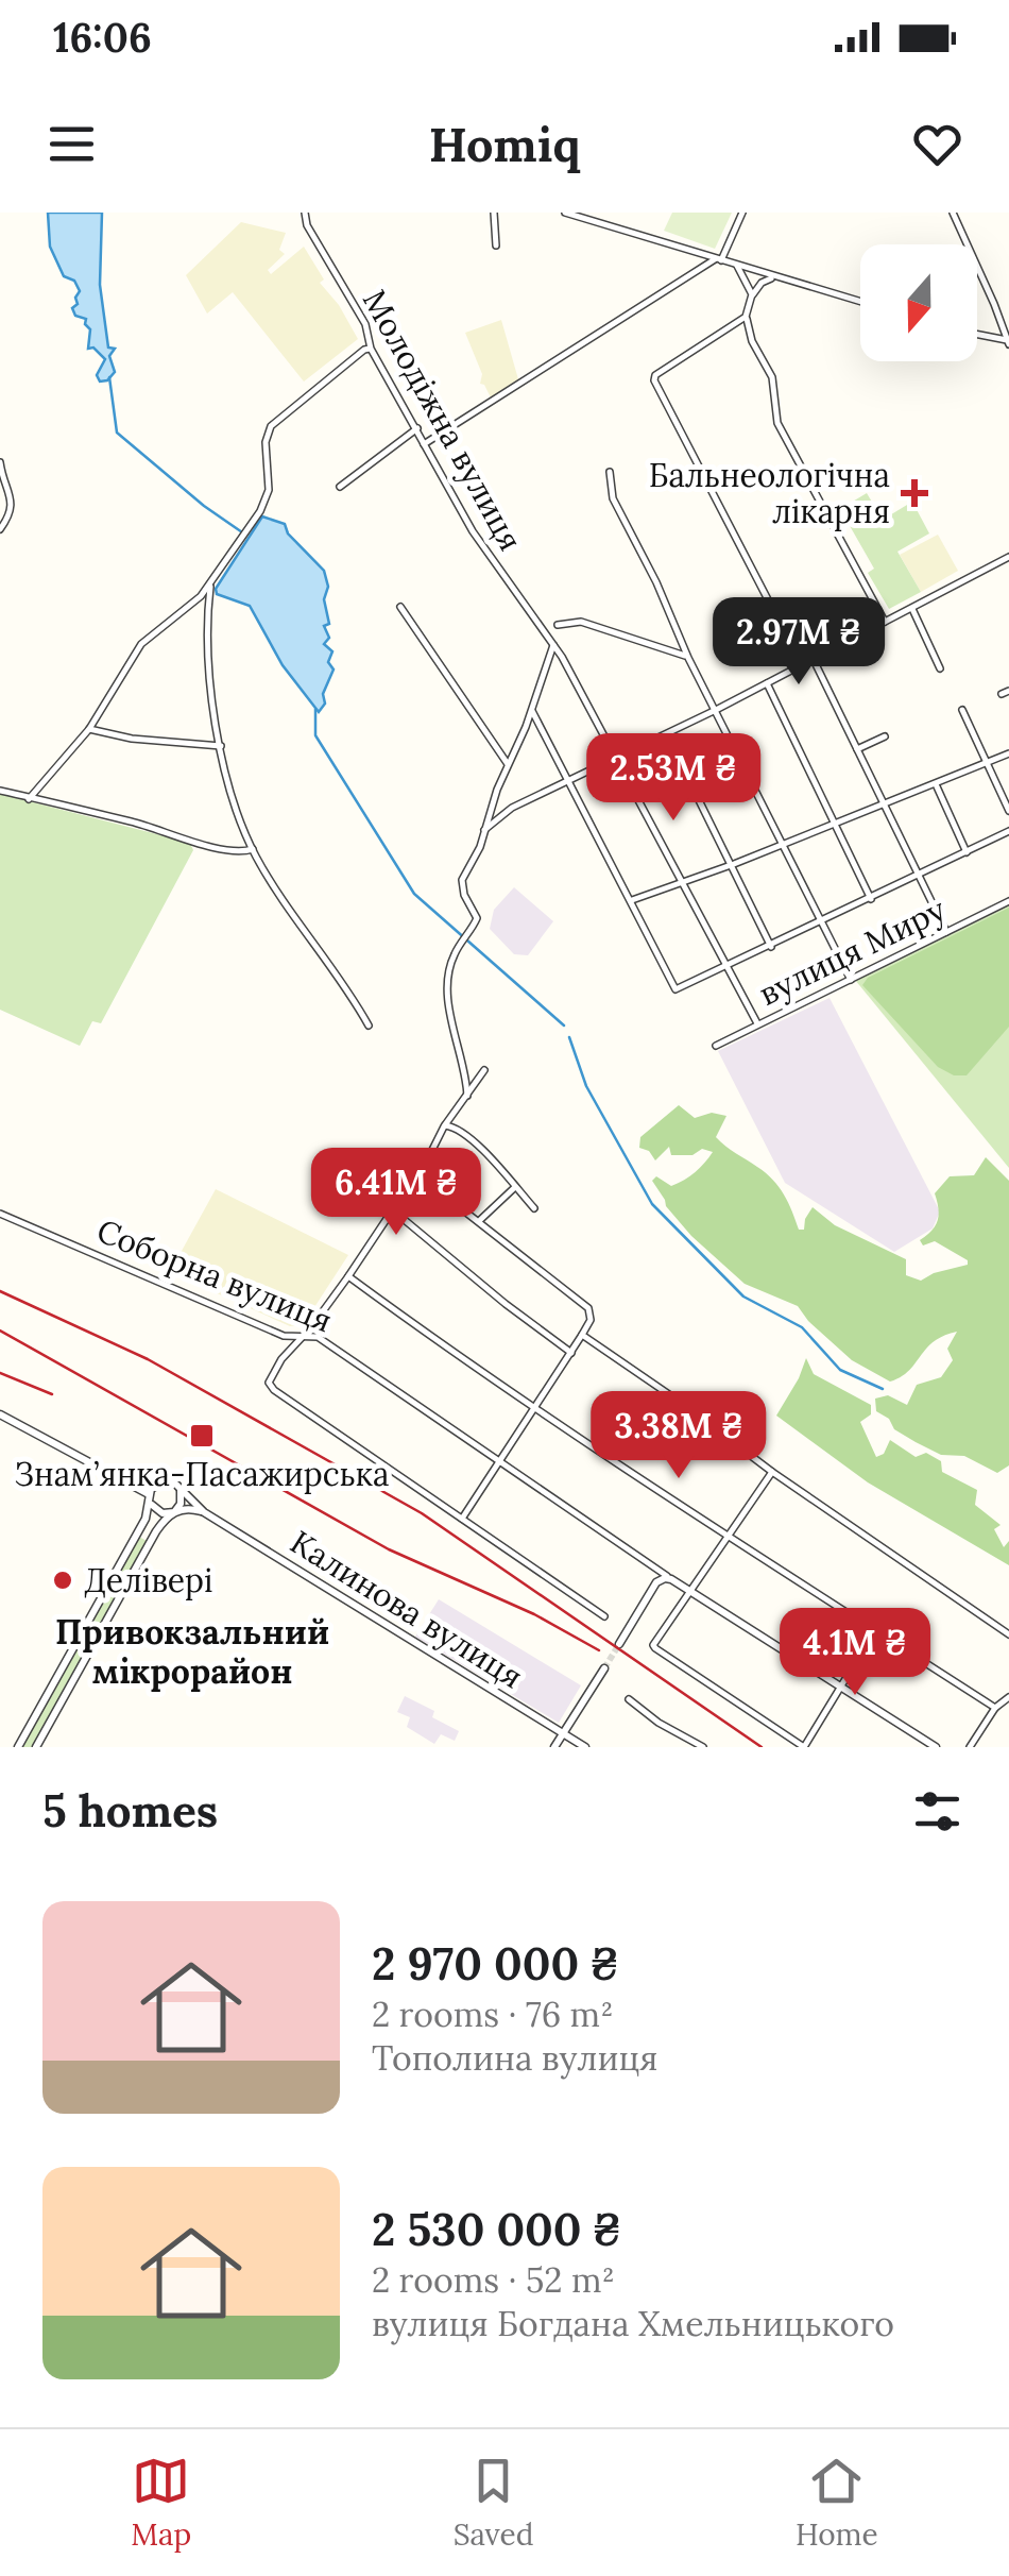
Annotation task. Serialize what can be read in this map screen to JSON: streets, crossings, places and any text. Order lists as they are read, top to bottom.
{
  "streets": {
    "street": [
      "Молодіжна вулиця",
      "вулиця Миру",
      "Соборна вулиця",
      "Калинова вулиця"
    ]
  },
  "crossings": [
    ["Молодіжна вулиця", "вулиця Миру"]
  ],
  "districts": ["Привокзальний мікрорайон"],
  "places": {
    "health": ["Бальнеологічна лікарня"],
    "transit": ["Знам’янка-Пасажирська"],
    "other": ["Делівері"]
  },
  "north": "bottom",
  "page": {
    "status": "16:06",
    "header": "Homiq",
    "price": [
      "2.97M ₴",
      "2.53M ₴",
      "6.41M ₴",
      "3.38M ₴",
      "4.1M ₴"
    ],
    "heading": "5 homes",
    "list": [
      {
        "name": "2 970 000 ₴",
        "note": "2 rooms · 76 m² · Тополина вулиця"
      },
      {
        "name": "2 530 000 ₴",
        "note": "2 rooms · 52 m² · вулиця Богдана Хмельницького"
      }
    ],
    "tabs": ["Map", "Saved", "Home"]
  }
}
